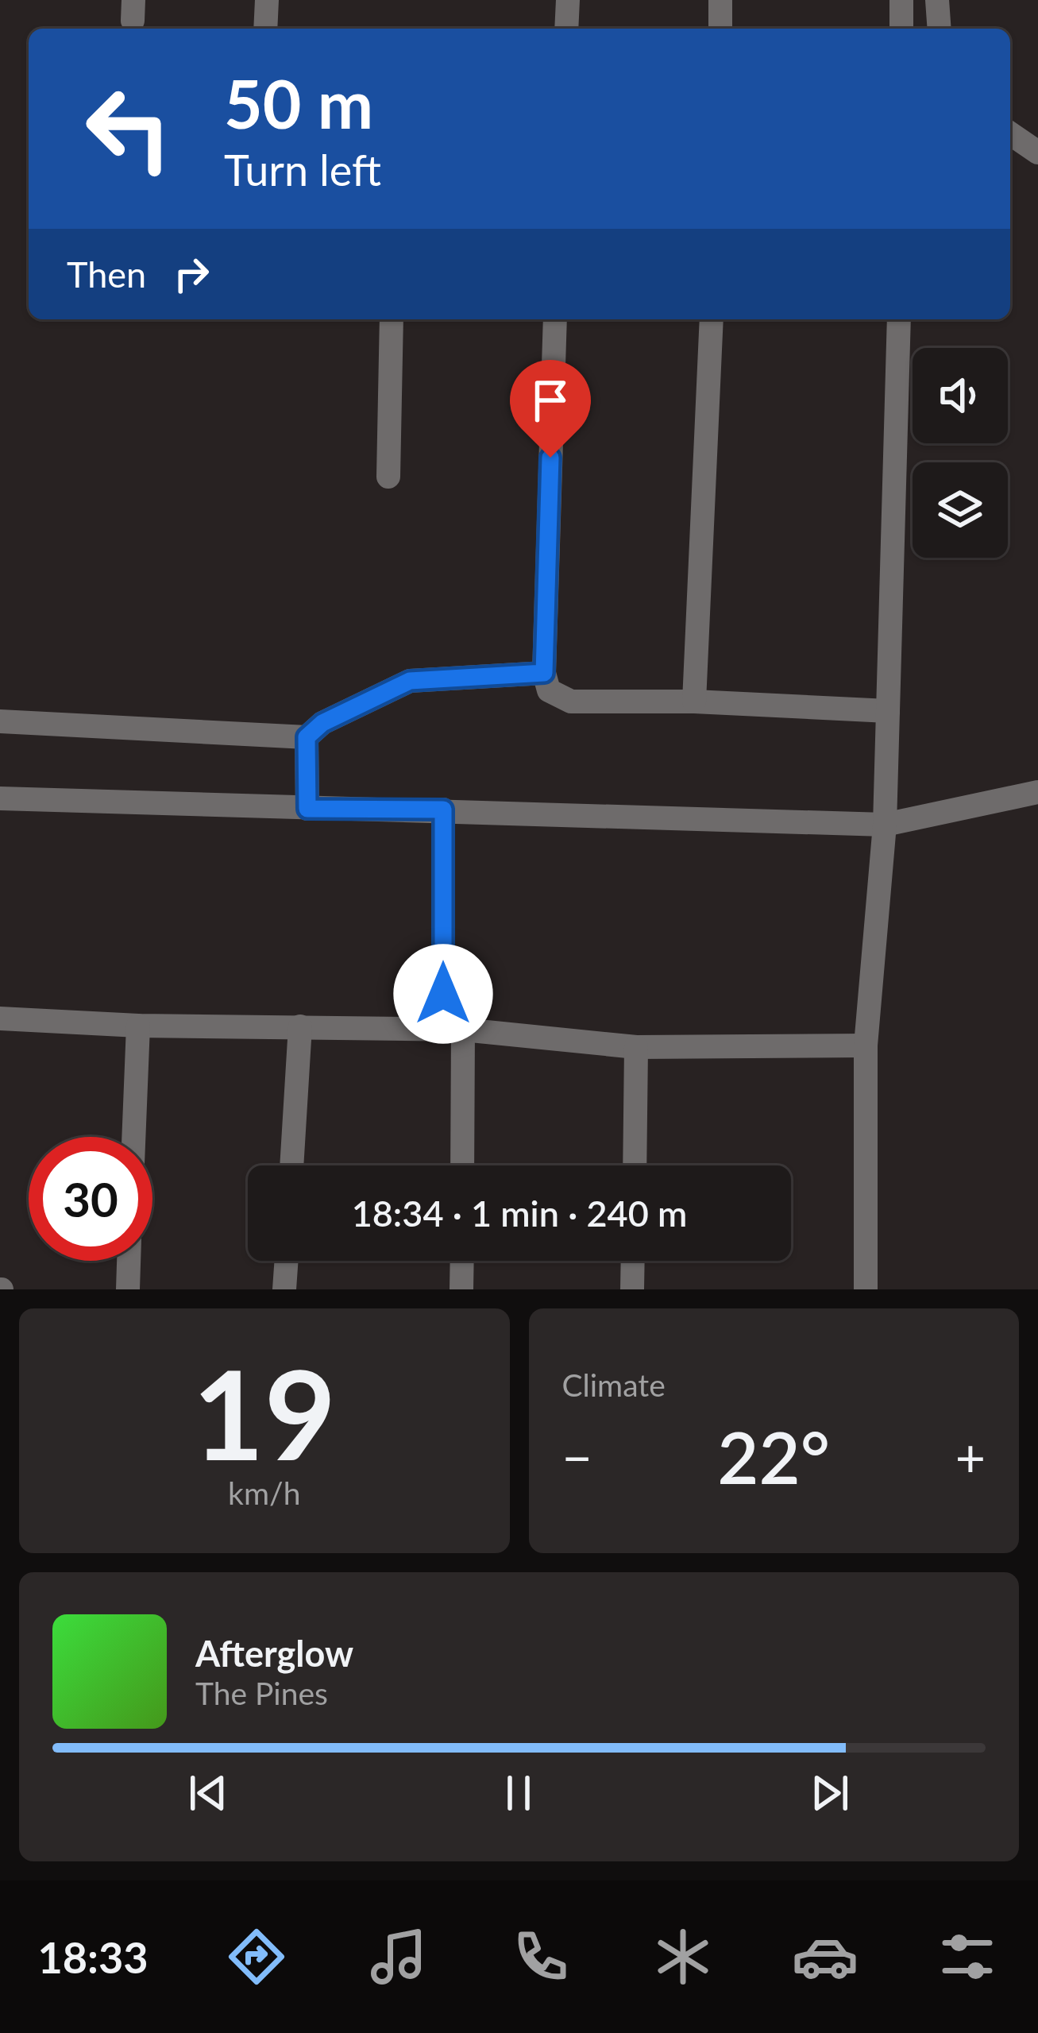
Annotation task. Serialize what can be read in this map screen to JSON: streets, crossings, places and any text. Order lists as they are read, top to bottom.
{
  "page": {
    "turn": ["50 m", "Turn left"],
    "then": "Then",
    "limit": "30",
    "trip": "18:34 · 1 min · 240 m",
    "tile": [
      ["19", "km/h"],
      "Climate"
    ],
    "heat": ["−", "22°", "+"],
    "song": ["Afterglow", "The Pines"],
    "tabs": "18:33"
  }
}
